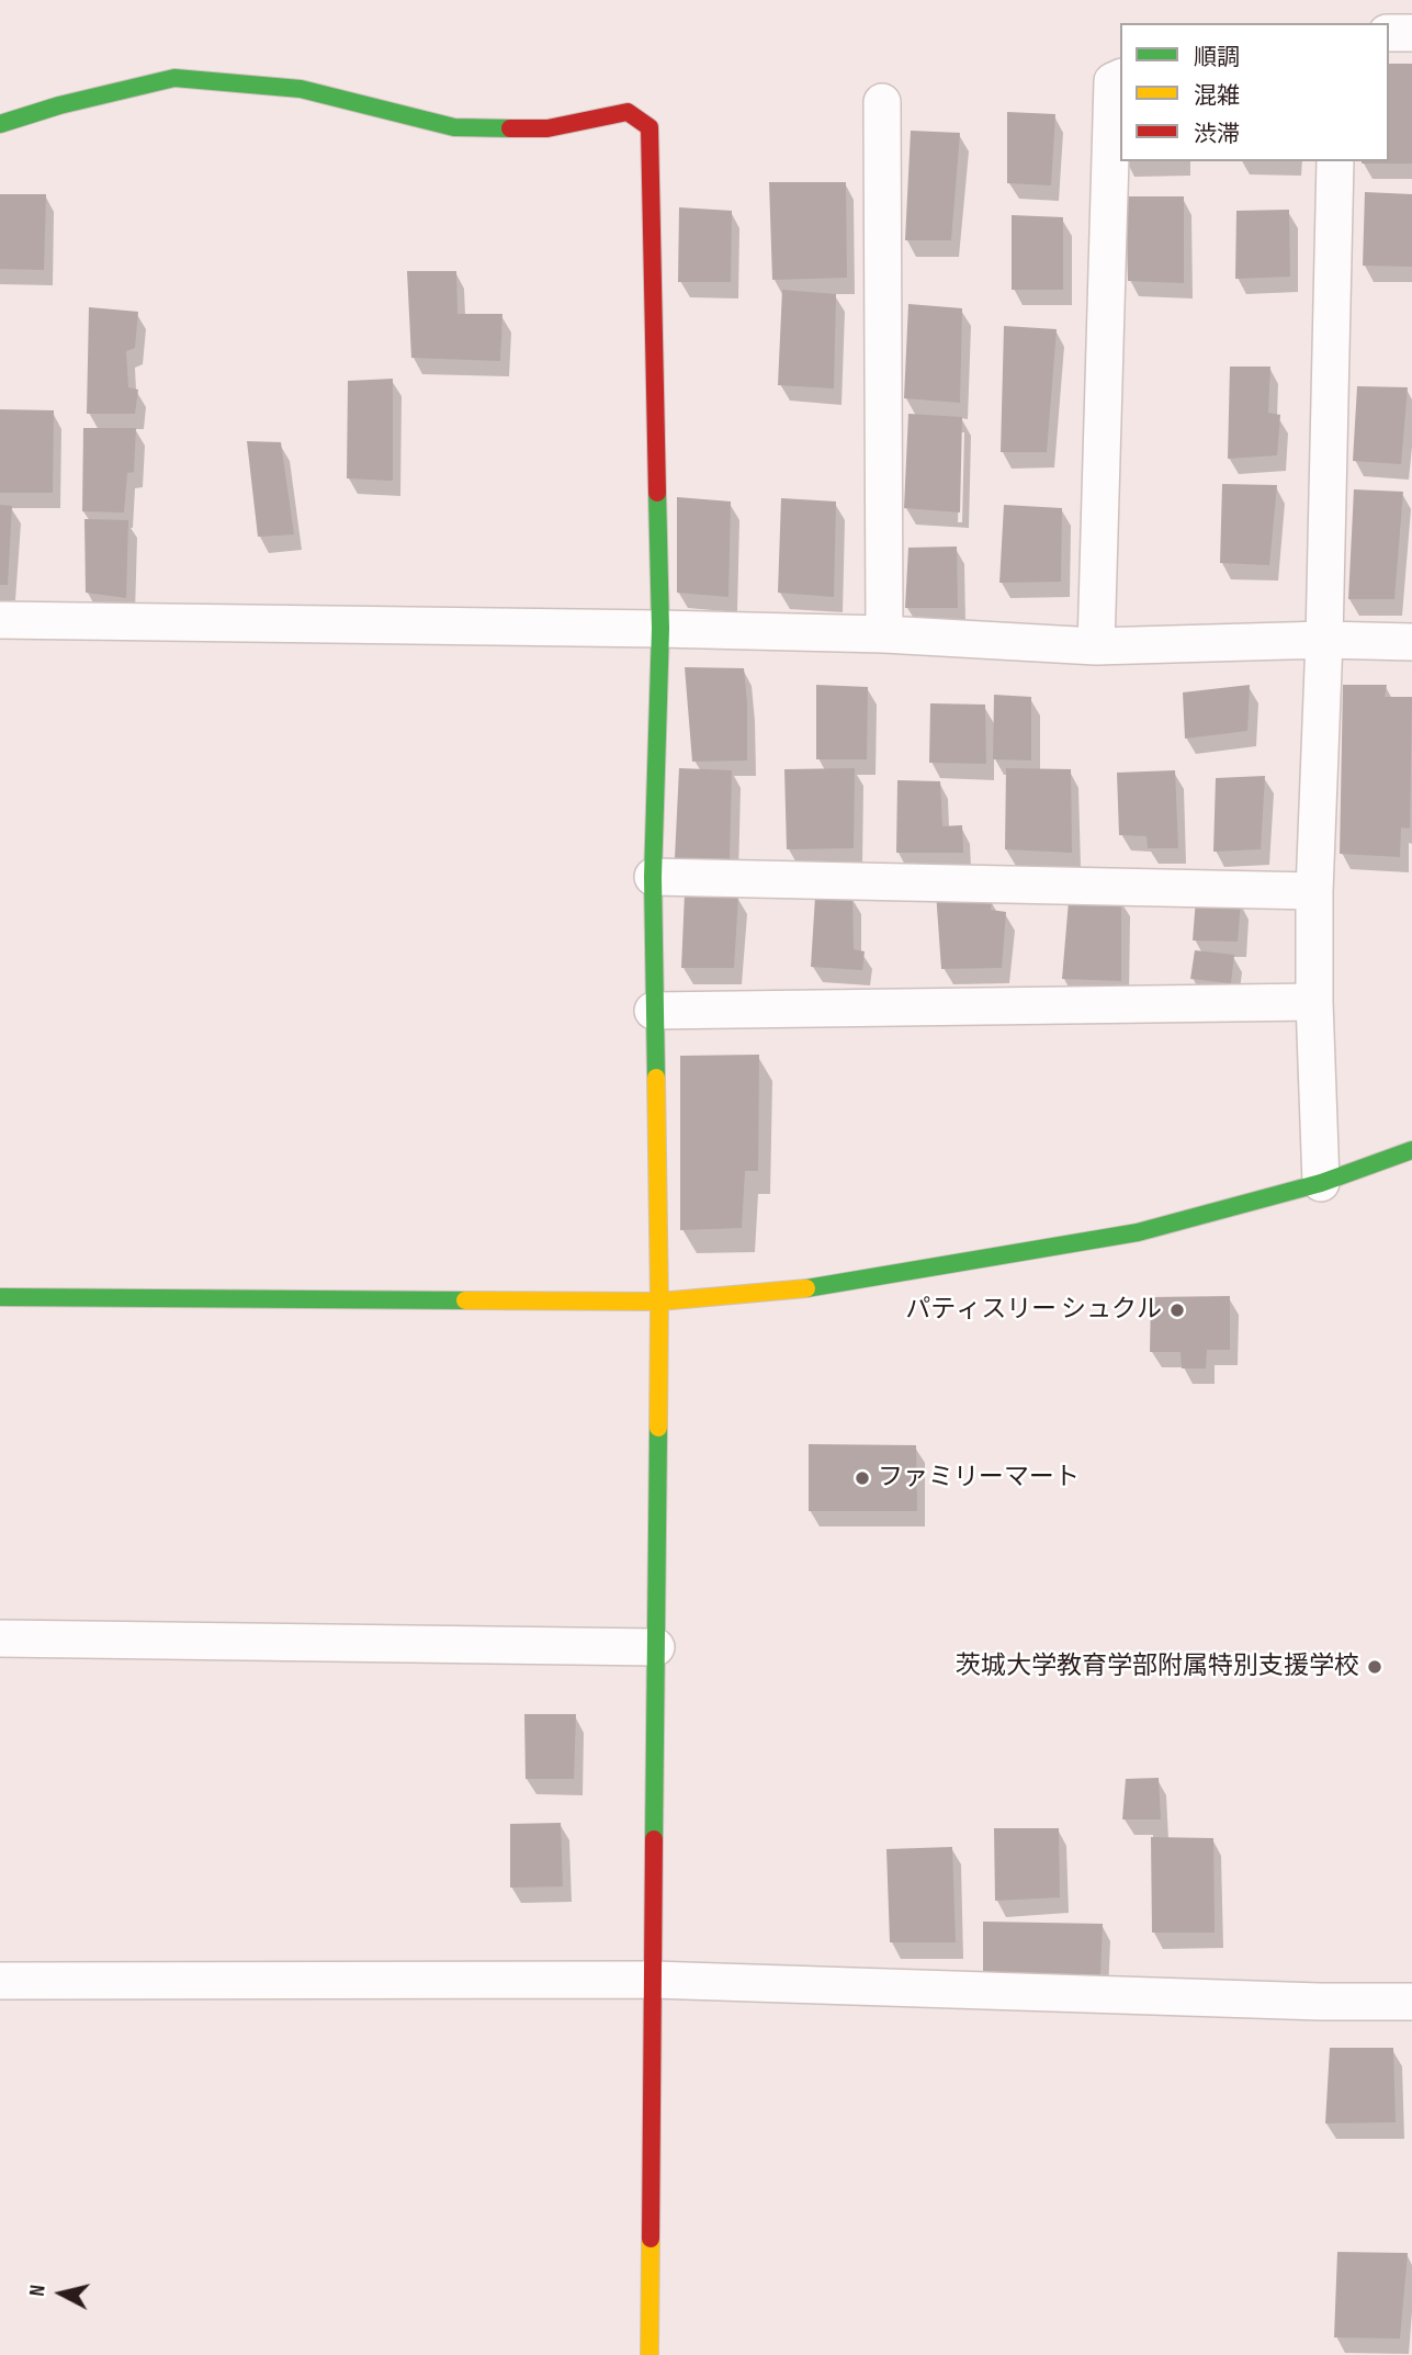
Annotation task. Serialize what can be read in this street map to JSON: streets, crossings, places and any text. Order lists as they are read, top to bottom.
{
  "places": ["パティスリー シュクル", "ファミリーマート", "茨城大学教育学部附属特別支援学校"],
  "legend": ["順調", "混雑", "渋滞"],
  "north": "left"
}
